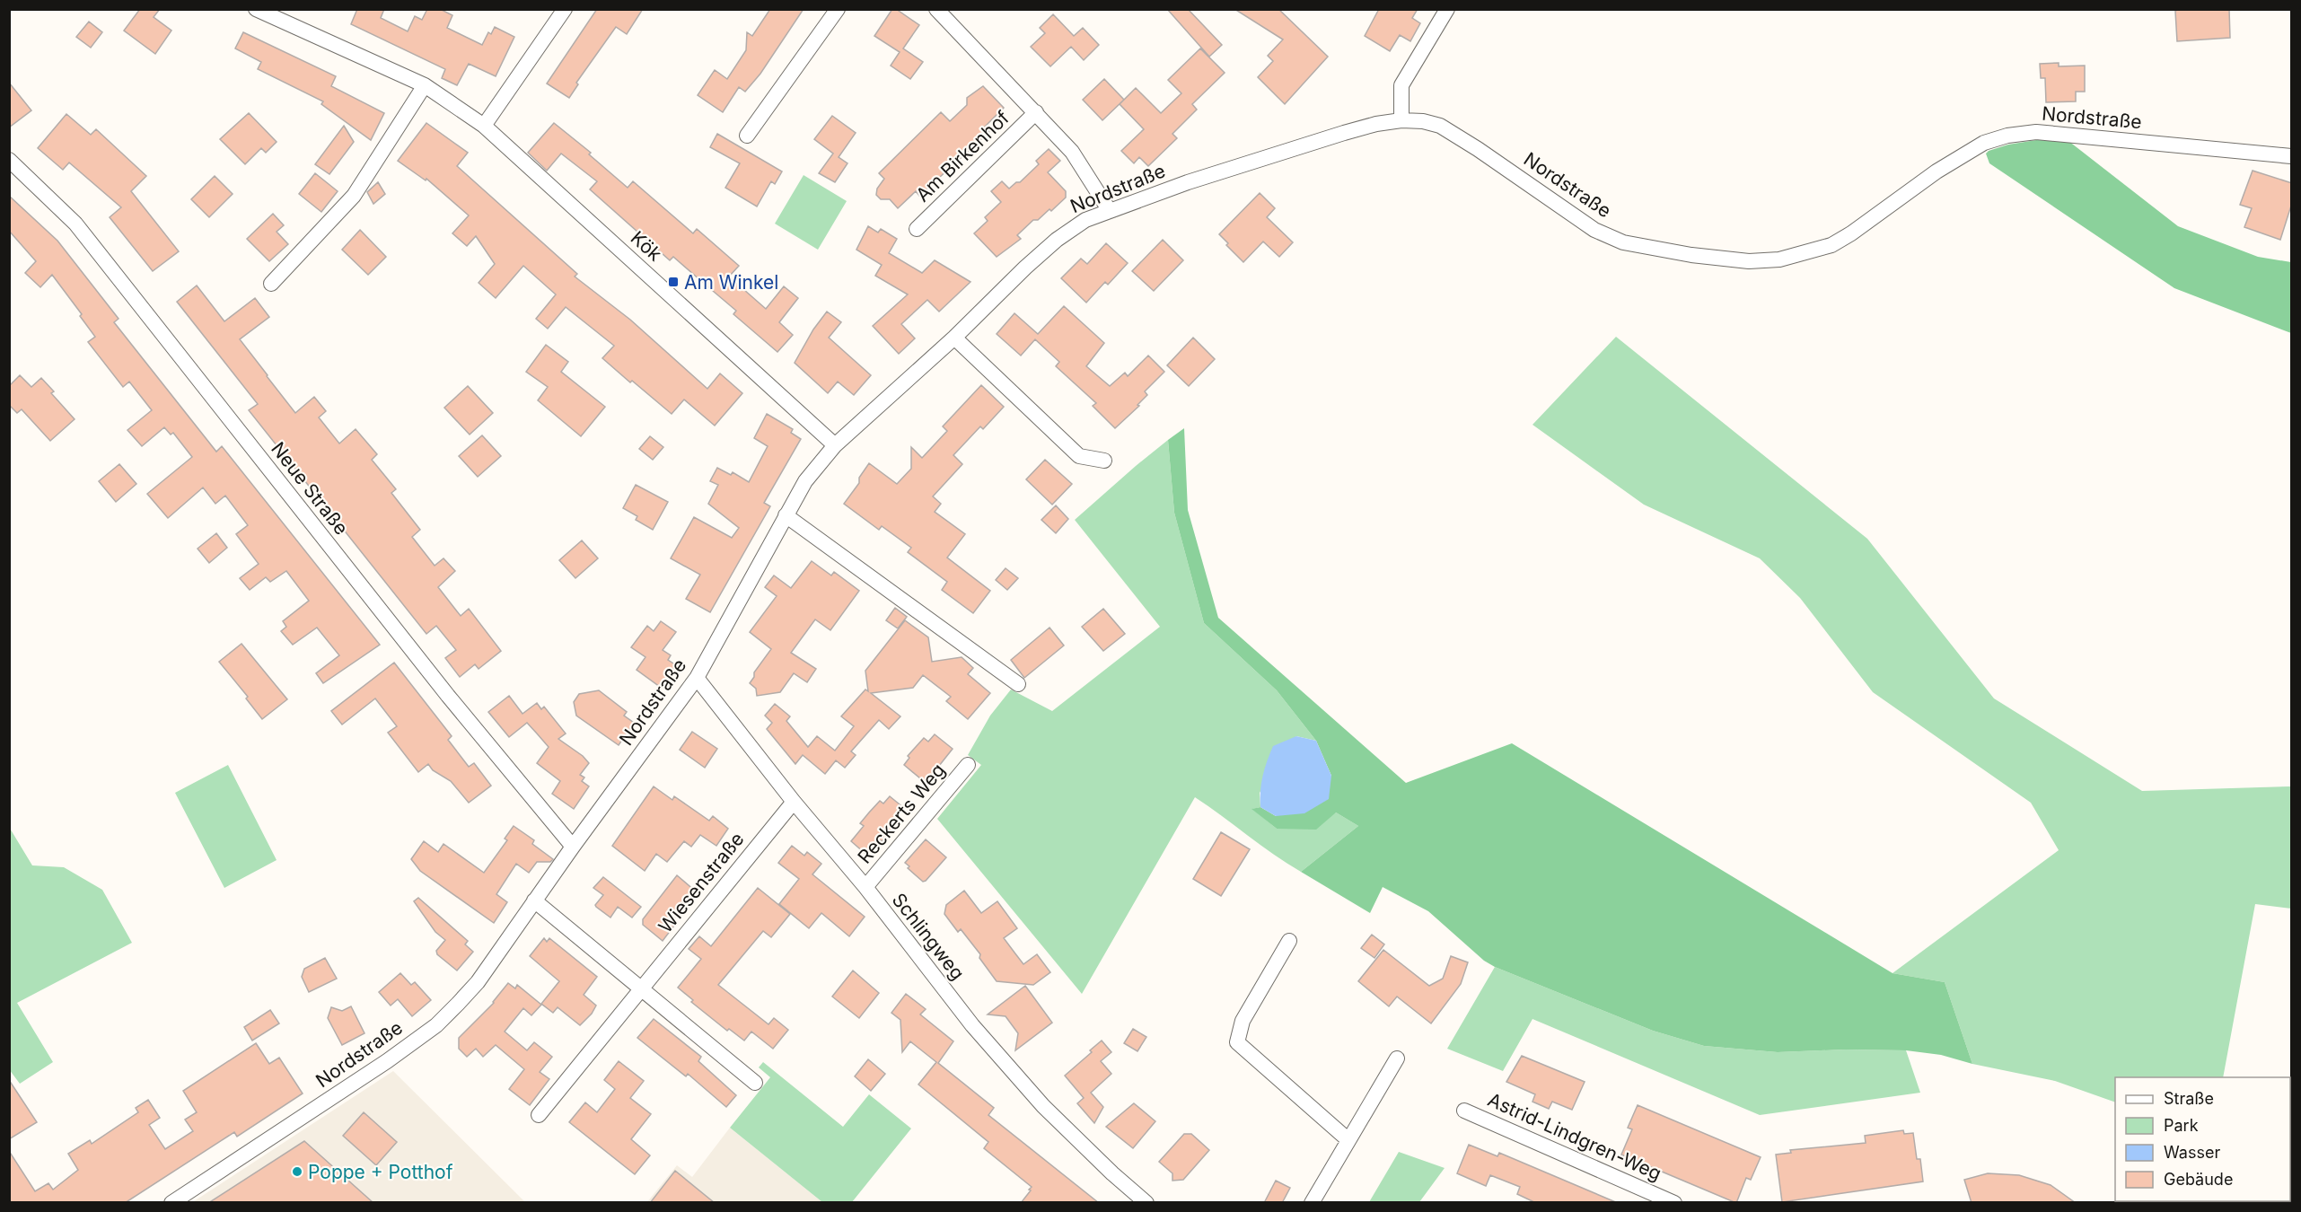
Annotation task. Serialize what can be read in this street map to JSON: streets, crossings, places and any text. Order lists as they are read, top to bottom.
{
  "streets": {
    "street": [
      "Nordstraße",
      "Am Birkenhof",
      "Kök",
      "Neue Straße",
      "Reckerts Weg",
      "Wiesenstraße",
      "Schlingweg",
      "Astrid-Lindgren-Weg"
    ]
  },
  "crossings": [
    ["Nordstraße", "Am Birkenhof"],
    ["Nordstraße", "Kök"],
    ["Nordstraße", "Neue Straße"],
    ["Nordstraße", "Schlingweg"],
    ["Reckerts Weg", "Schlingweg"],
    ["Wiesenstraße", "Schlingweg"]
  ],
  "places": {
    "transit": ["Am Winkel"],
    "other": ["Poppe + Potthof"]
  },
  "legend": [
    "Straße",
    "Park",
    "Wasser",
    "Gebäude"
  ]
}
